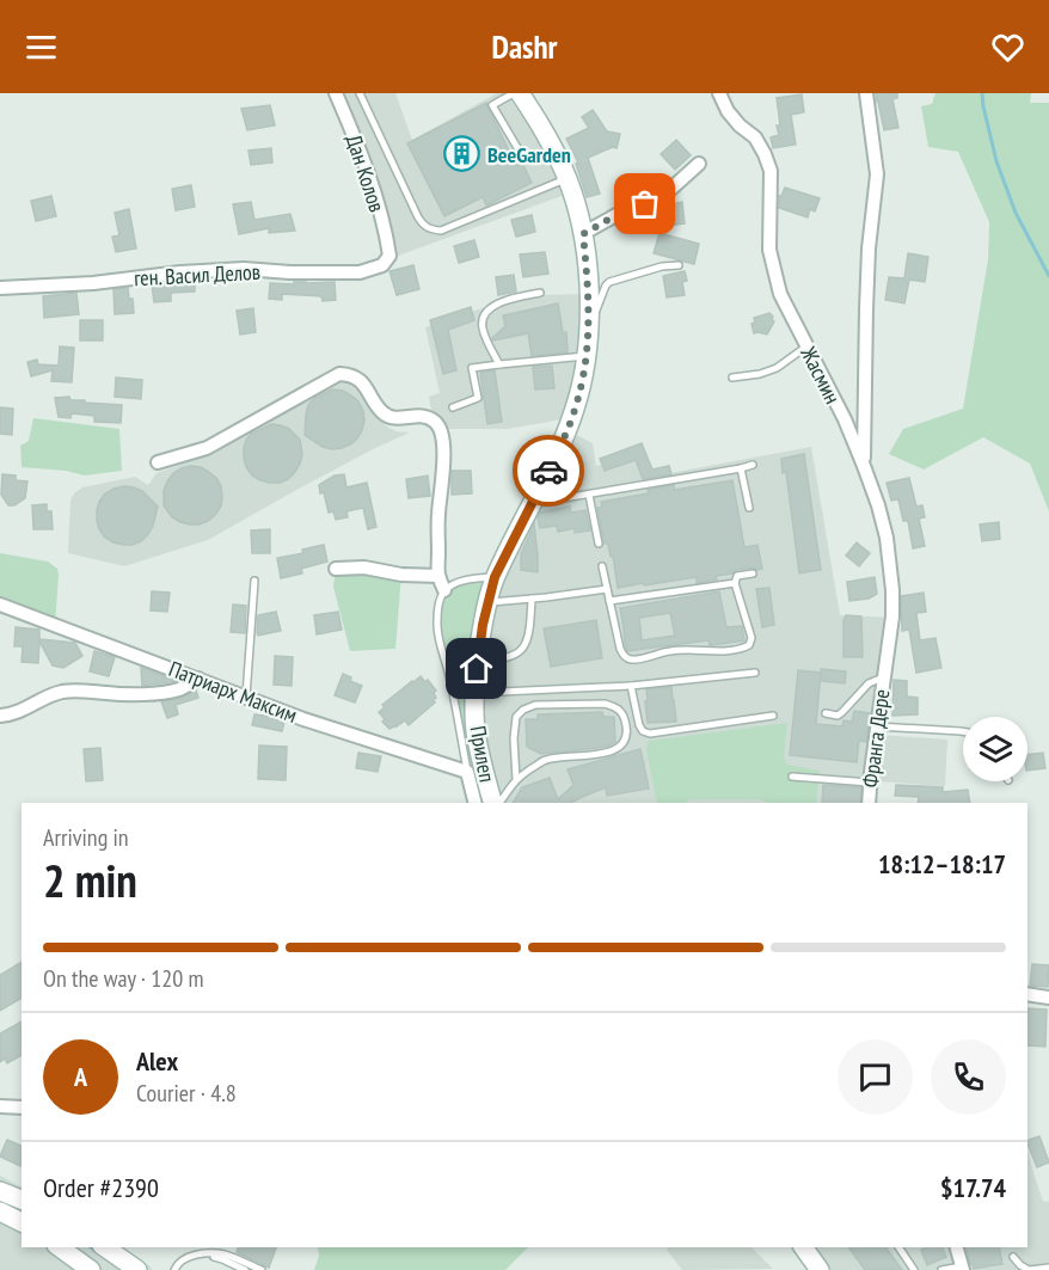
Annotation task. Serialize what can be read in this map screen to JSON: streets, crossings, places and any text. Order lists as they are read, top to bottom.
{
  "streets": {
    "street": [
      "Дан Колов",
      "ген. Васил Делов",
      "Жасмин",
      "Патриарх Максим",
      "Франга Дере",
      "Прилеп"
    ]
  },
  "crossings": [
    ["Дан Колов", "ген. Васил Делов"],
    ["Жасмин", "Франга Дере"]
  ],
  "places": {
    "building": ["BeeGarden"]
  },
  "page": {
    "header": "Dashr",
    "heading": ["2 min", "Arriving in", "18:12–18:17"],
    "panel": [
      "Alex",
      "Courier · 4.8",
      "Order #2390",
      "$17.74"
    ],
    "bar": "On the way · 120 m",
    "round": "A"
  }
}
